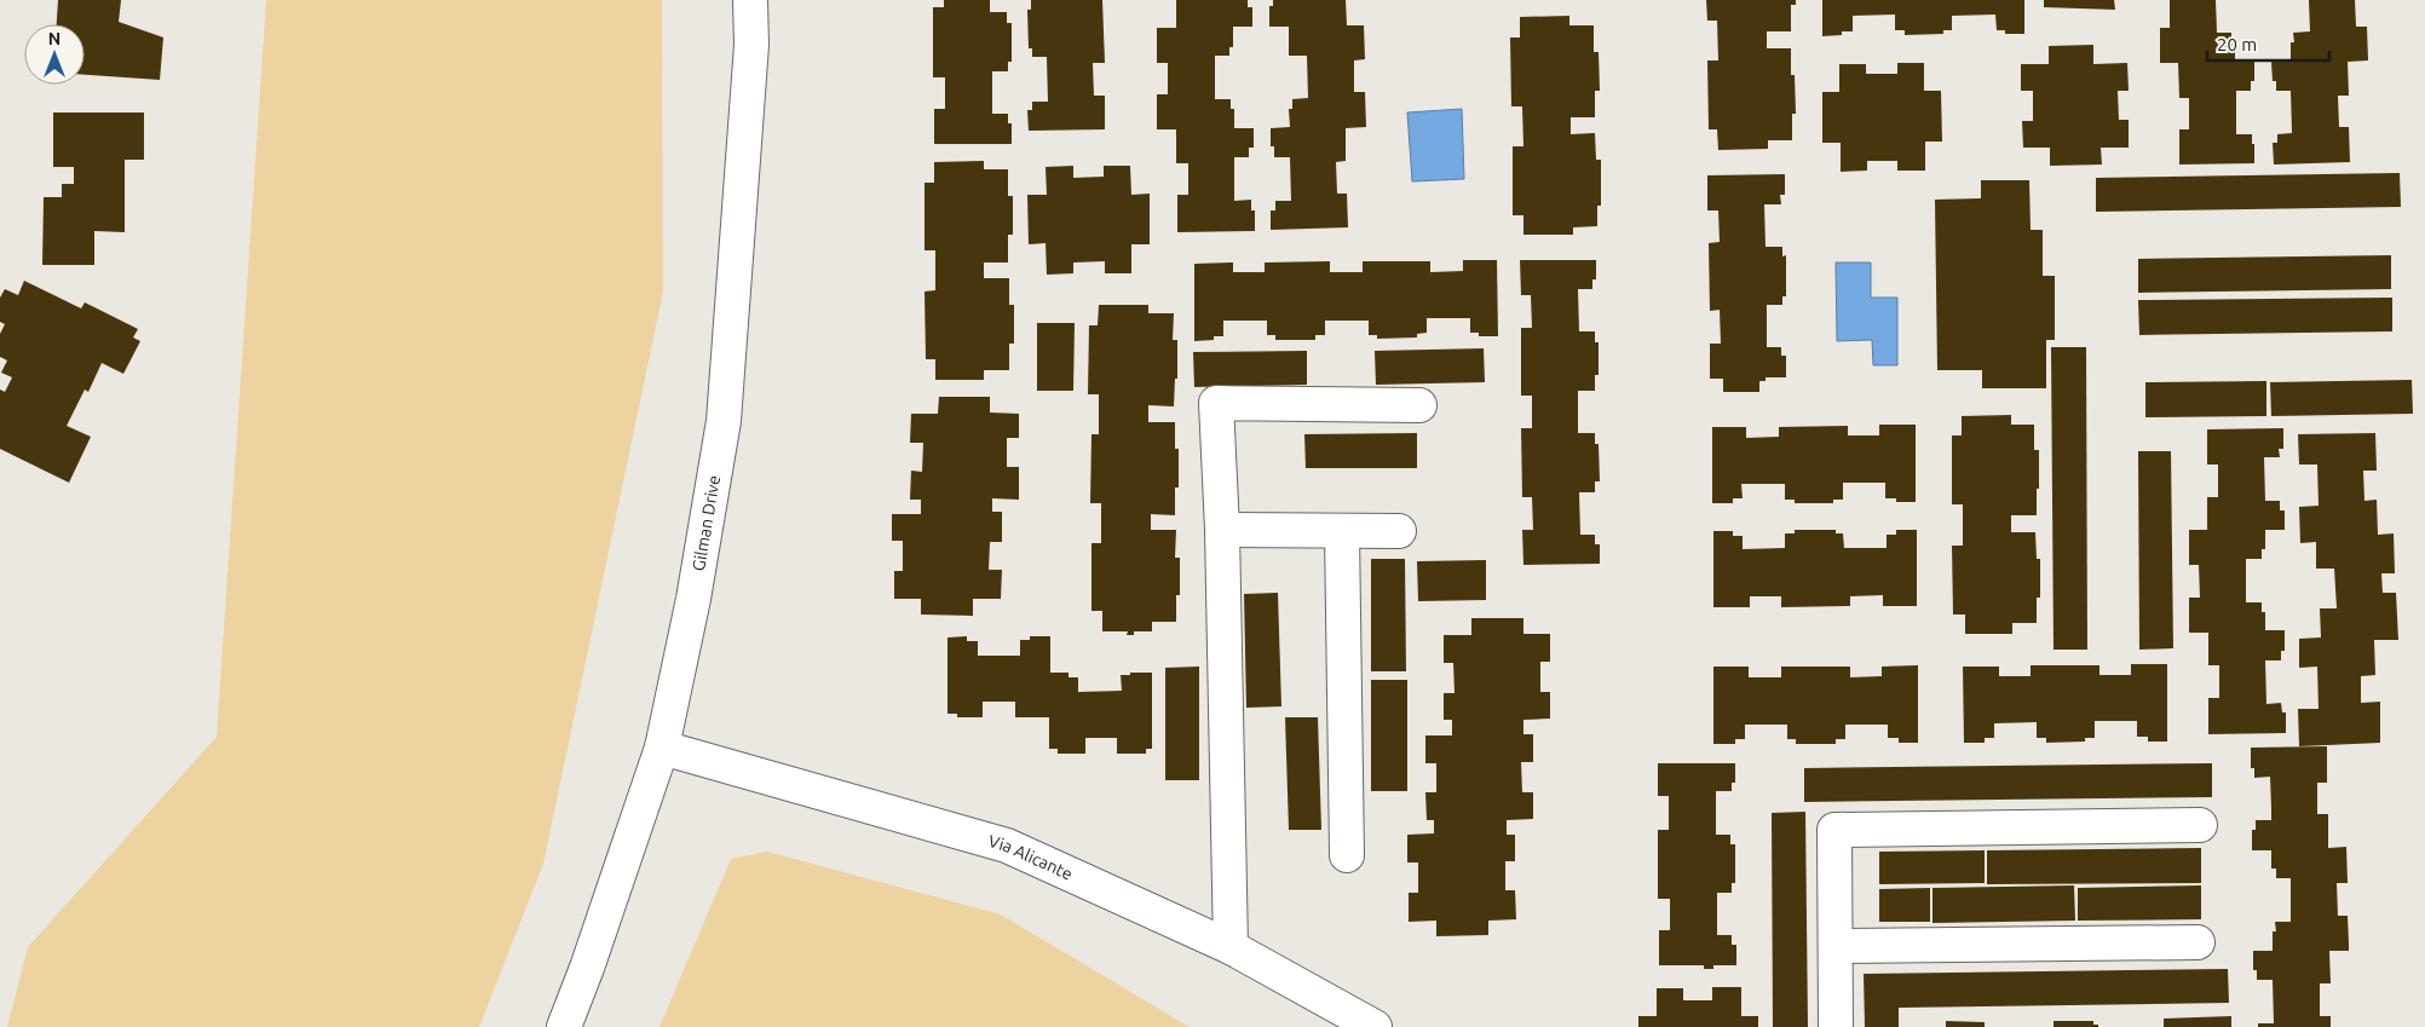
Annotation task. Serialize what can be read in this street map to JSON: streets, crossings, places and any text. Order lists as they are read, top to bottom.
{
  "streets": {
    "main road": ["Gilman Drive", "Via Alicante"]
  },
  "crossings": [
    ["Gilman Drive", "Via Alicante"]
  ],
  "scale_bar": "20 m",
  "north": "top"
}
